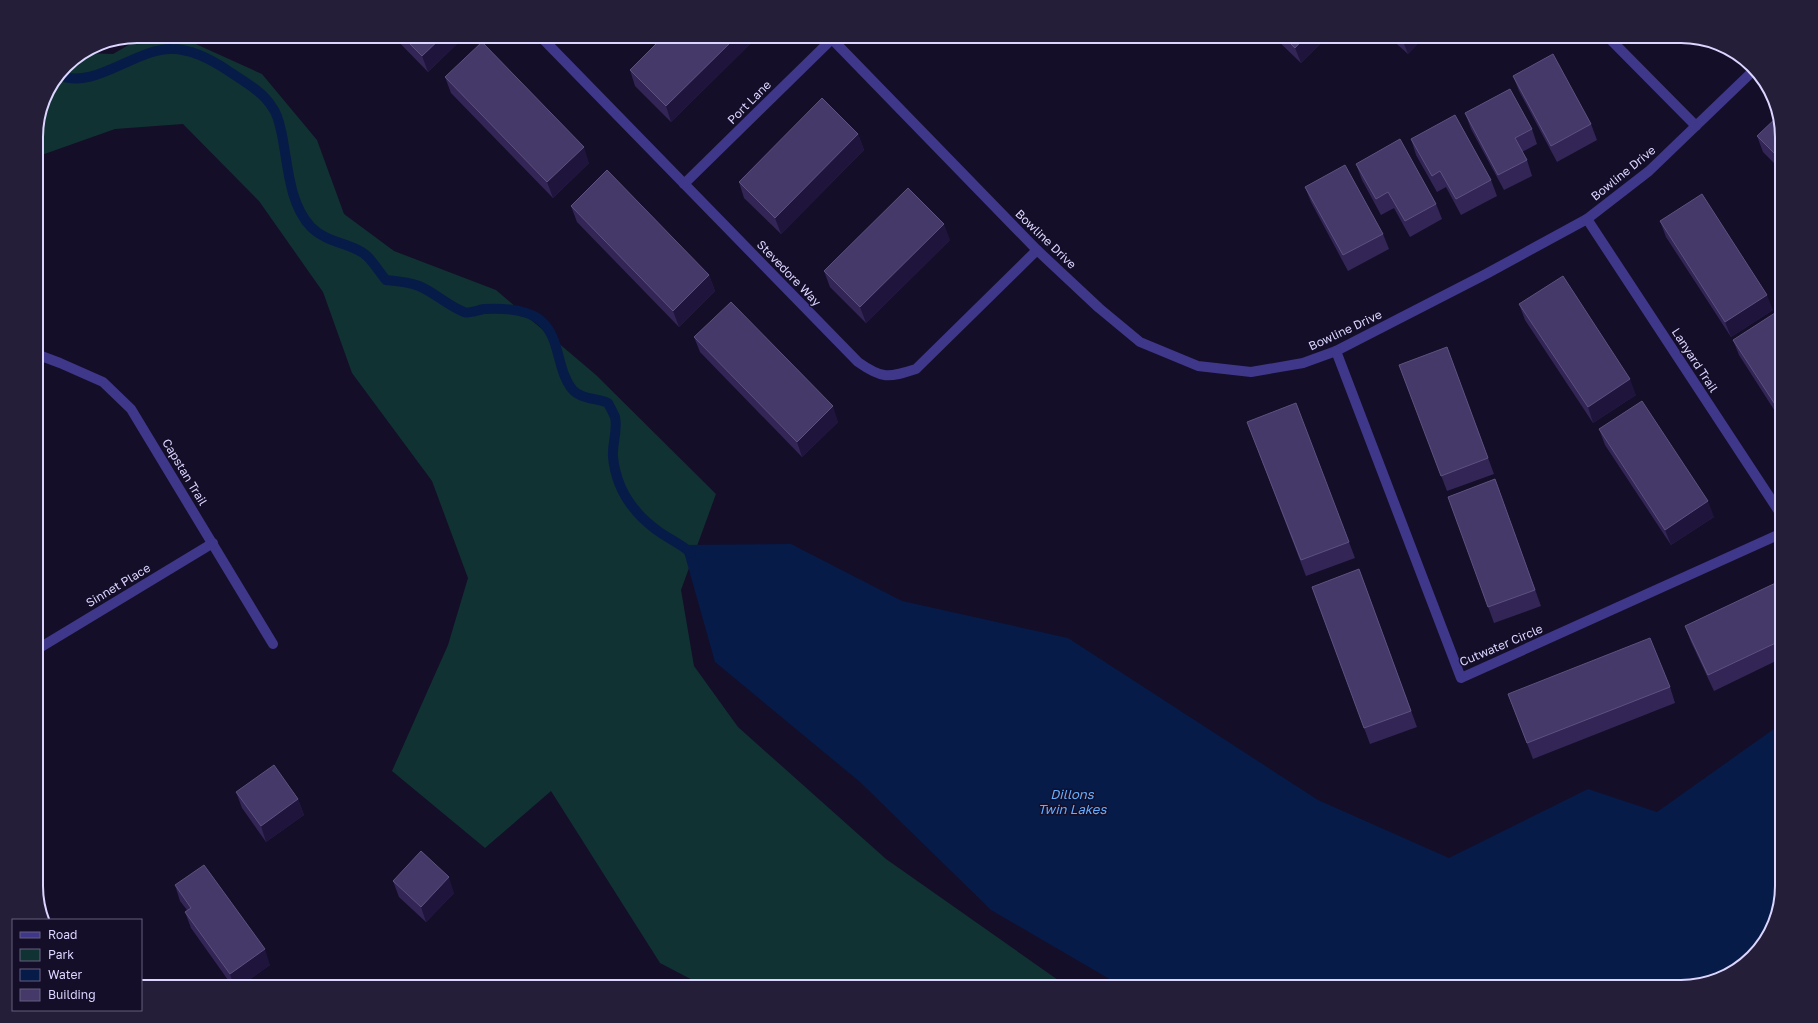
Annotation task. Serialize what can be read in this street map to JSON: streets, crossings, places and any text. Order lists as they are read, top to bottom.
{
  "streets": {
    "street": [
      "Port Lane",
      "Bowline Drive",
      "Stevedore Way",
      "Lanyard Trail",
      "Capstan Trail",
      "Sinnet Place",
      "Cutwater Circle"
    ]
  },
  "crossings": [
    ["Port Lane", "Stevedore Way"],
    ["Bowline Drive", "Stevedore Way"],
    ["Bowline Drive", "Lanyard Trail"],
    ["Bowline Drive", "Cutwater Circle"],
    ["Capstan Trail", "Sinnet Place"]
  ],
  "water": ["Dillons Twin Lakes"],
  "legend": [
    "Road",
    "Park",
    "Water",
    "Building"
  ]
}
